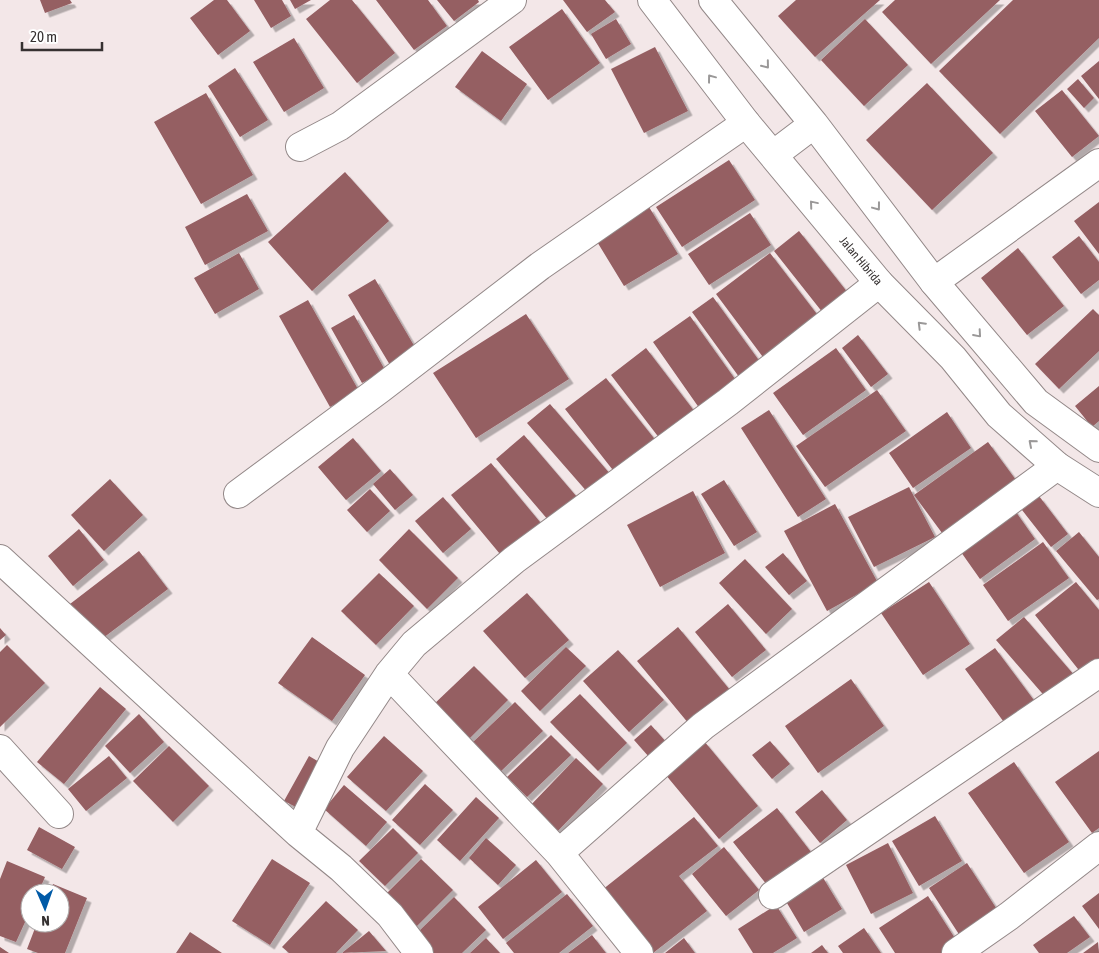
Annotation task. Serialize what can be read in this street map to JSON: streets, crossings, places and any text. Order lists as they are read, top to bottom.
{
  "streets": {
    "street": ["Jalan Hibrida"]
  },
  "scale_bar": "20 m",
  "north": "bottom"
}
